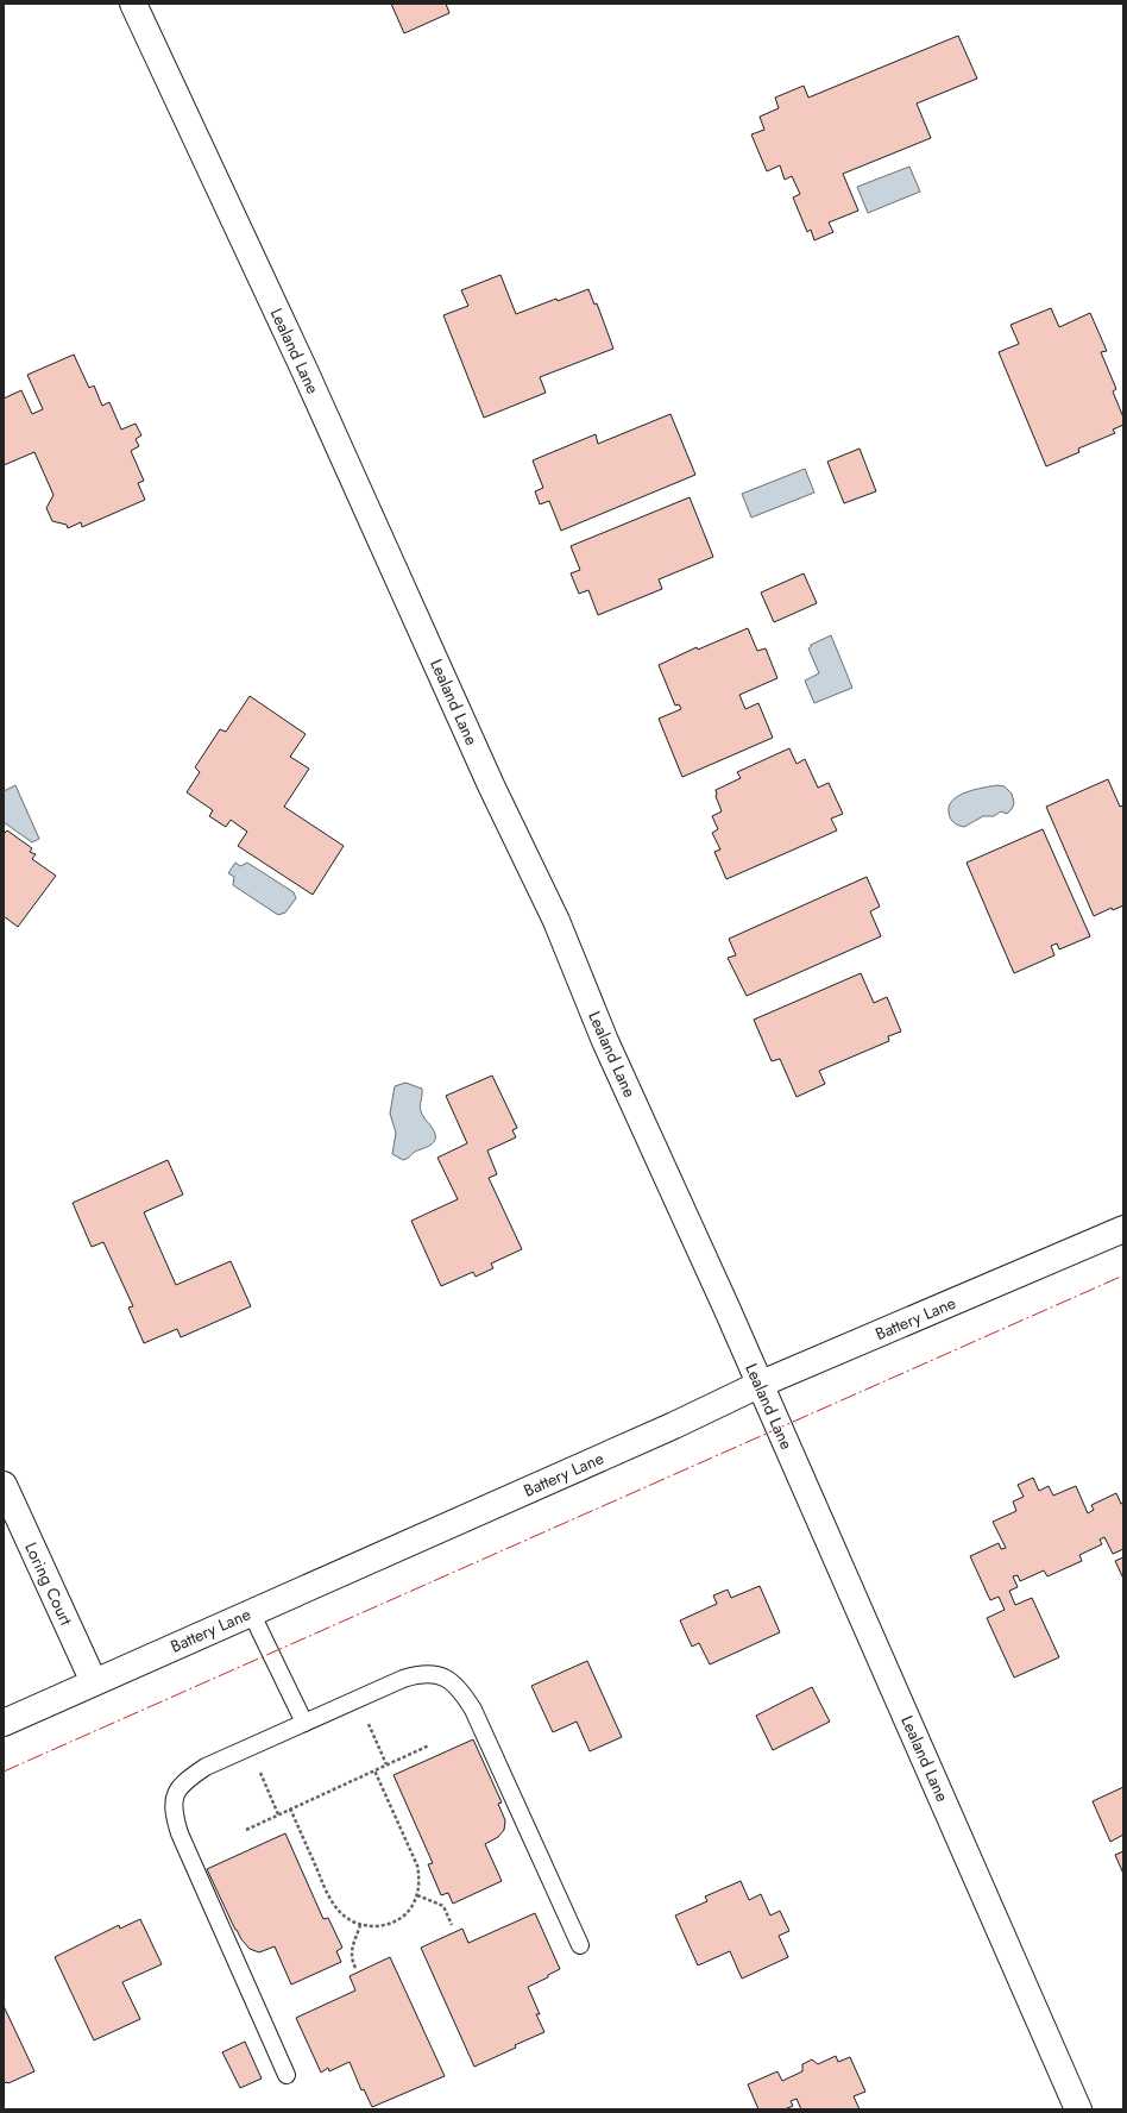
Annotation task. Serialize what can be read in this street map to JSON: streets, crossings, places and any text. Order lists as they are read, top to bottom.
{
  "streets": {
    "street": ["Lealand Lane", "Battery Lane", "Loring Court"]
  },
  "crossings": [
    ["Lealand Lane", "Battery Lane"],
    ["Battery Lane", "Loring Court"]
  ]
}
